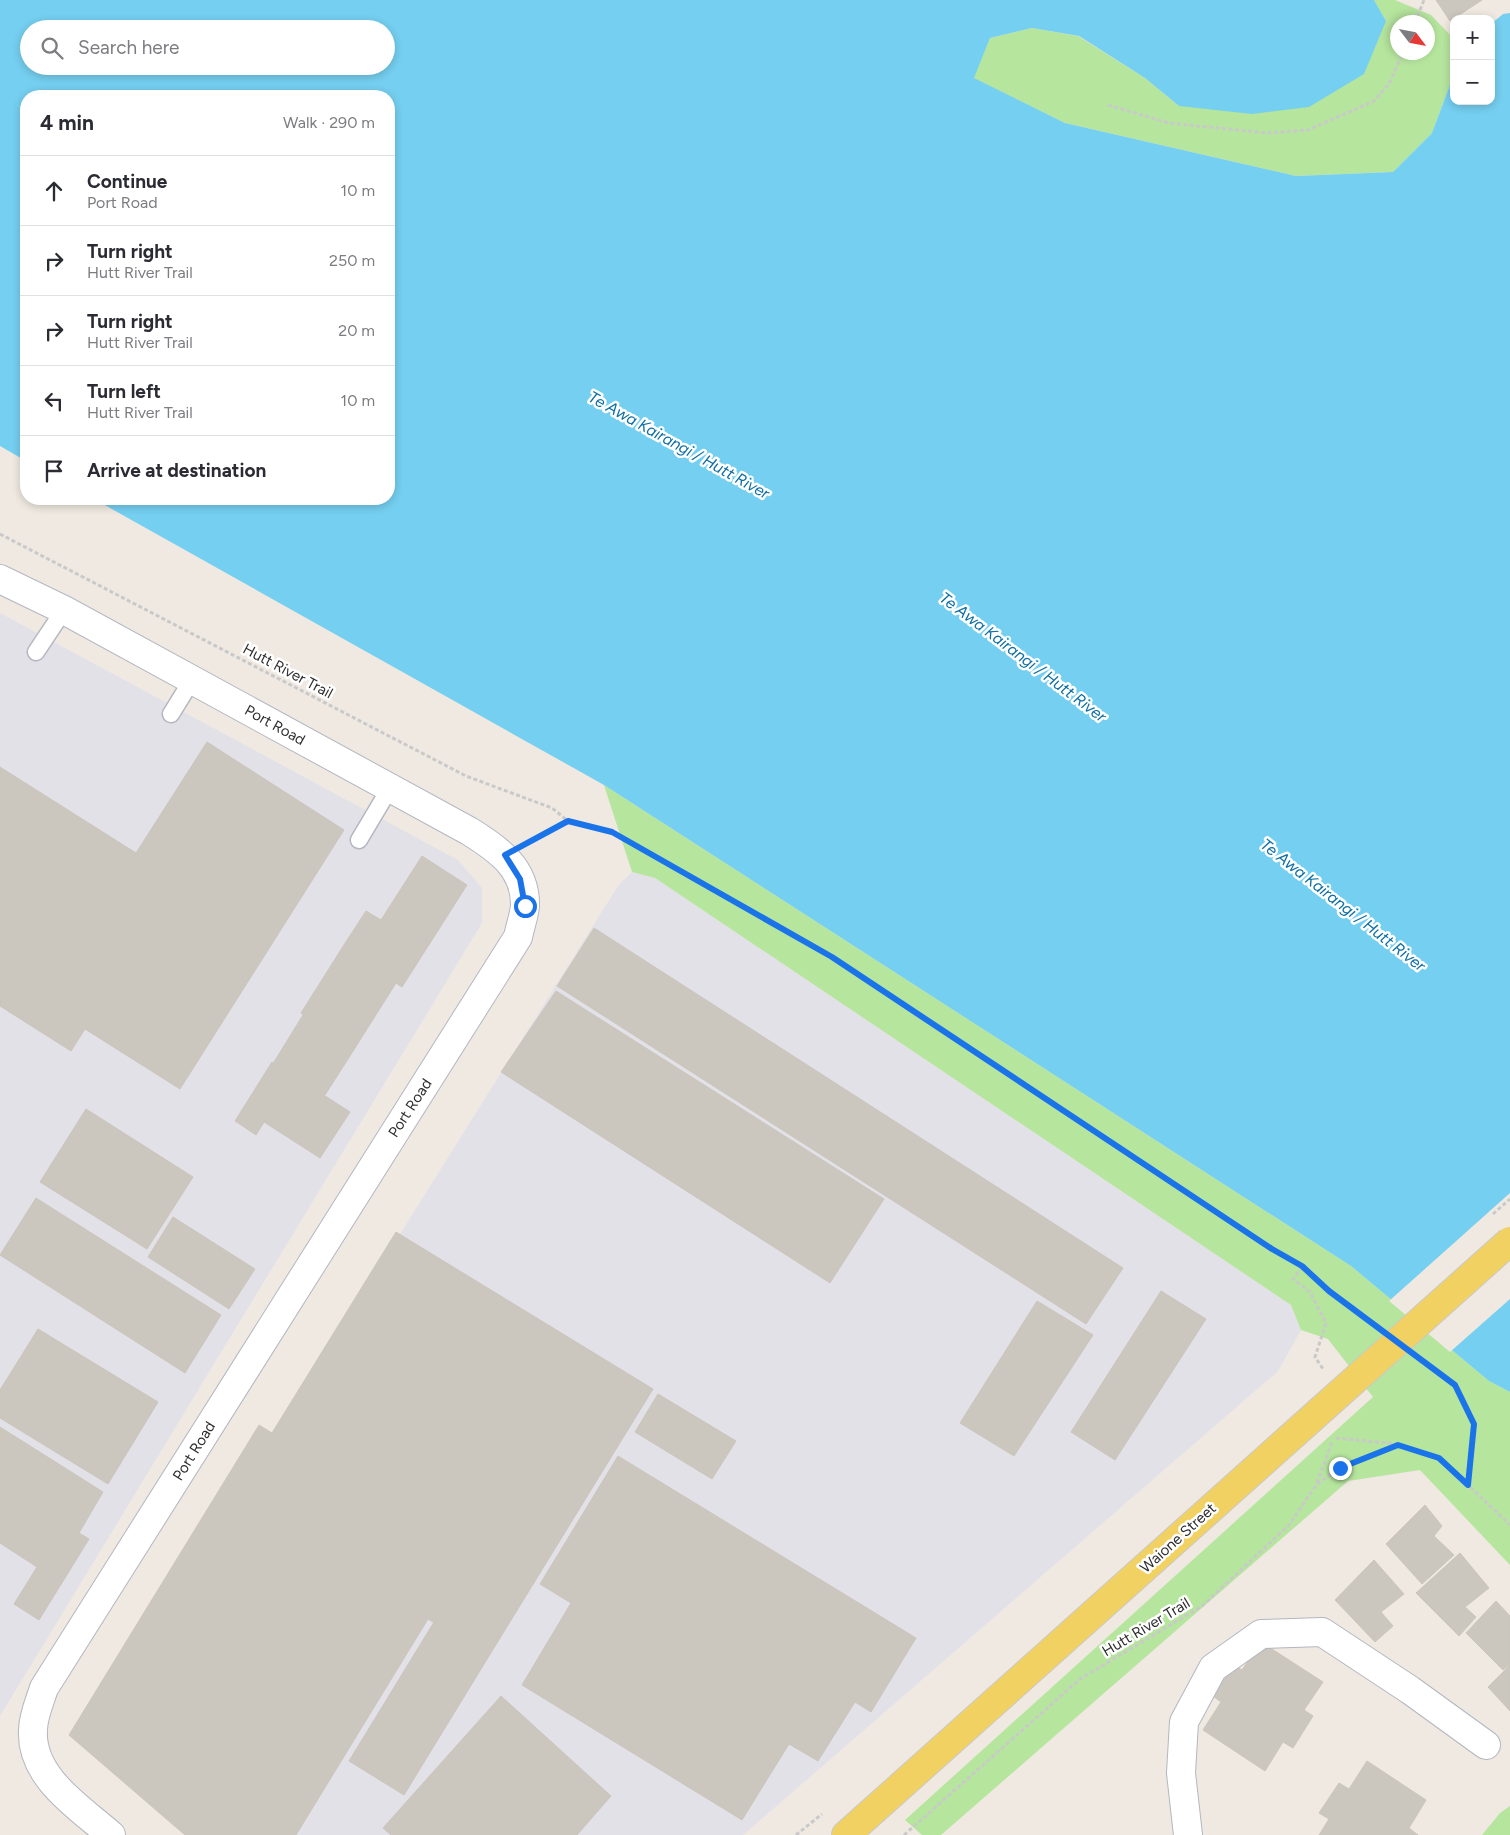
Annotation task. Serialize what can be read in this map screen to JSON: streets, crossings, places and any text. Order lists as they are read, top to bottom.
{
  "streets": {
    "main road": ["Waione Street"],
    "street": ["Port Road"],
    "path": ["Hutt River Trail"]
  },
  "water": ["Te Awa Kairangi / Hutt River"],
  "north": "bottom right",
  "page": {
    "map_buttons": ["+", "−"],
    "search": "Search here",
    "heading": ["4 min", "Walk · 290 m"],
    "list": [
      ["Continue", "Port Road", "10 m"],
      ["Turn right", "Hutt River Trail", "250 m"],
      ["Turn right", "Hutt River Trail", "20 m"],
      ["Turn left", "Hutt River Trail", "10 m"],
      "Arrive at destination"
    ]
  }
}
